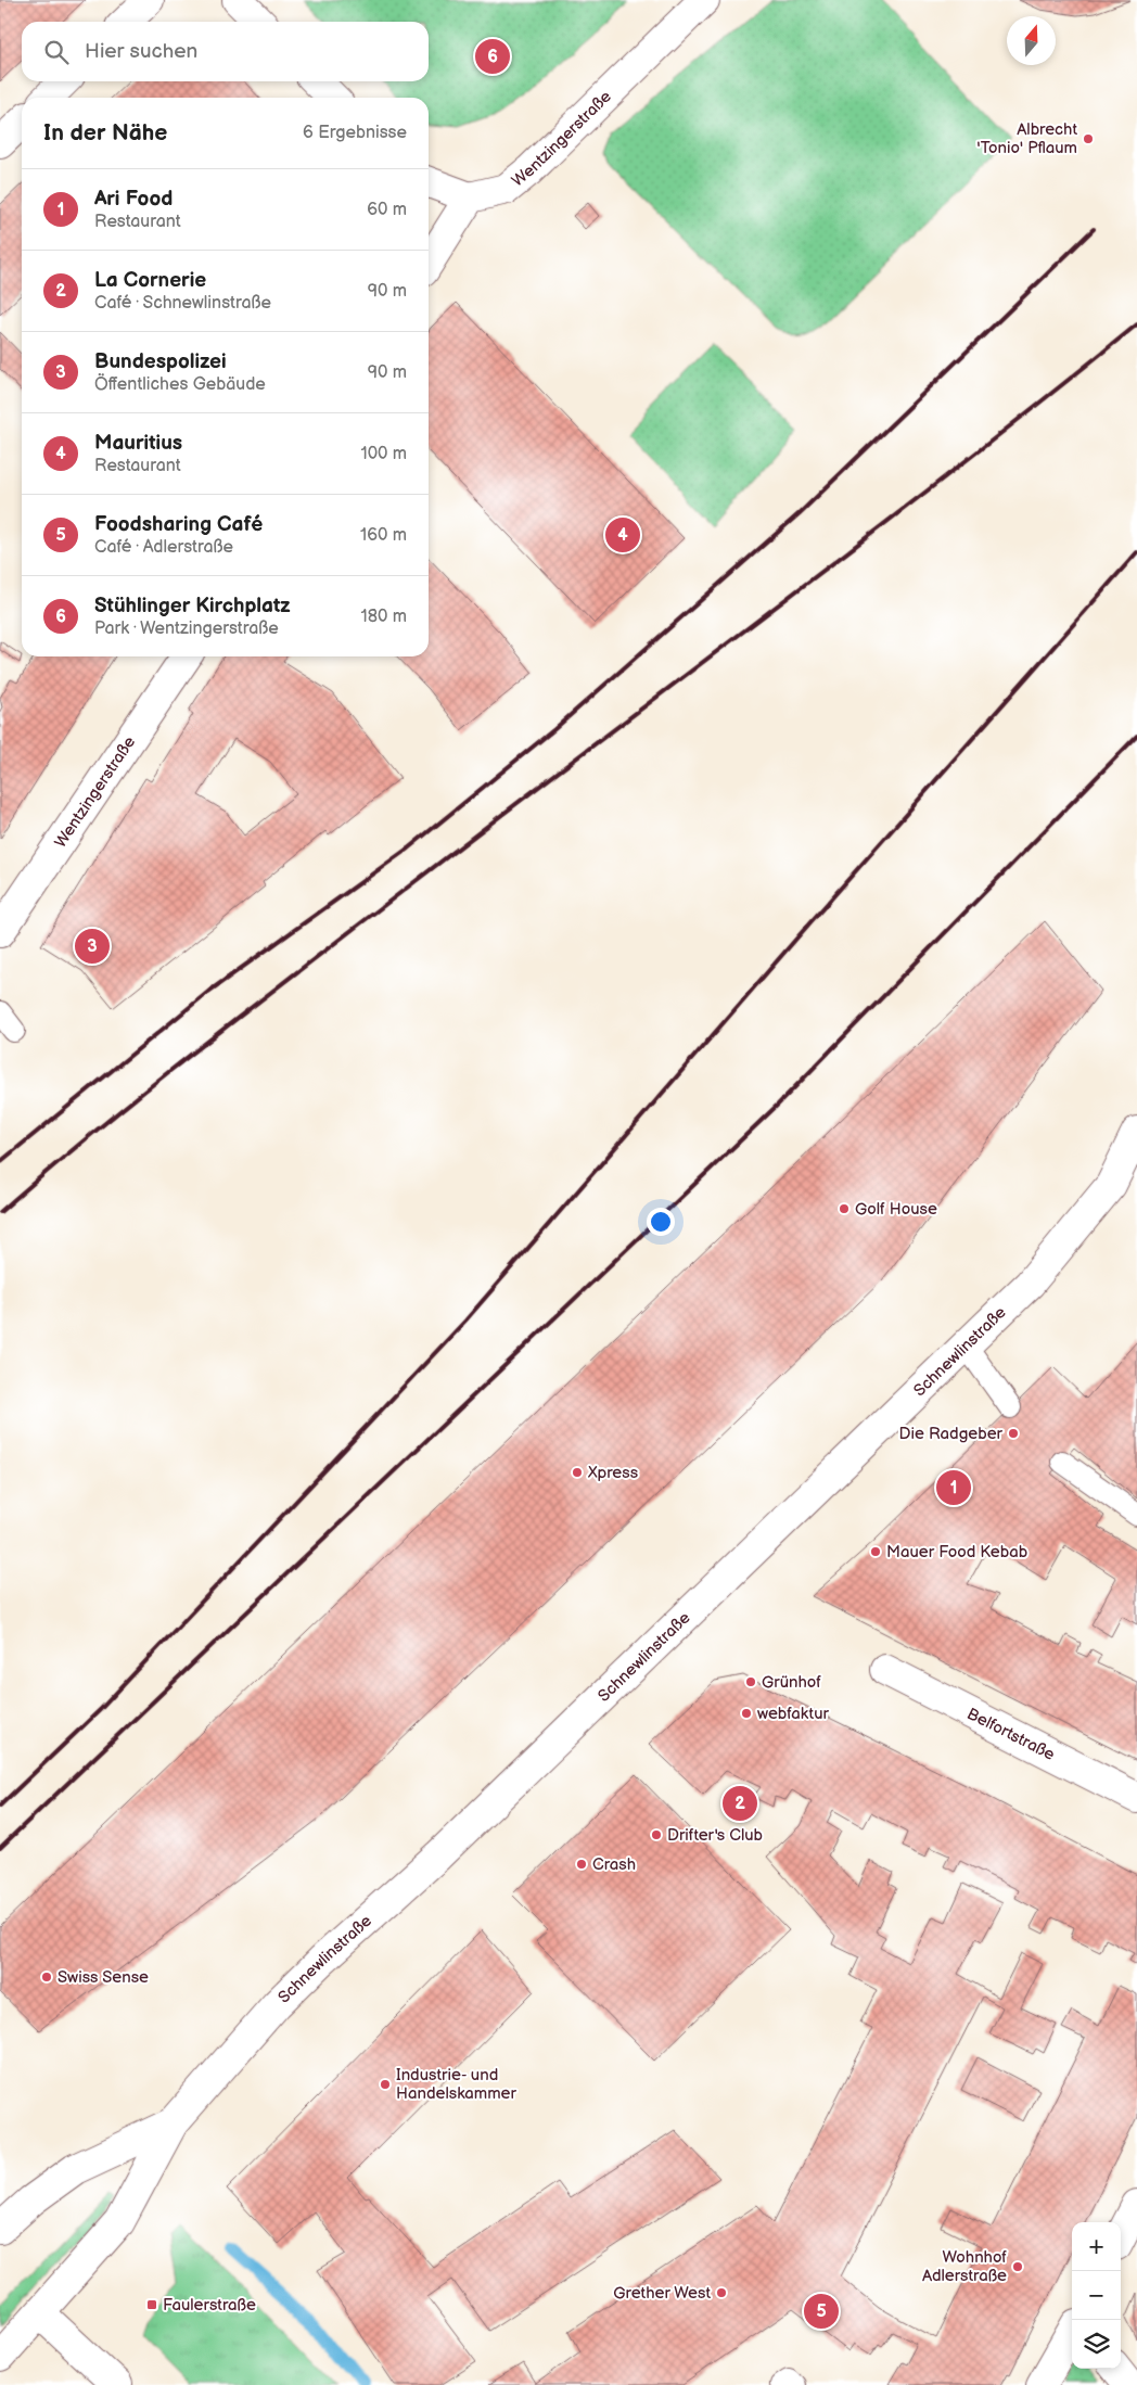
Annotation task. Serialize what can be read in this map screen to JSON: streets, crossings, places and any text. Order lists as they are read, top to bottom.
{
  "streets": {
    "main road": ["Wentzingerstraße", "Schnewlinstraße", "Belfortstraße"]
  },
  "places": {
    "other": [
      "Albrecht 'Tonio' Pflaum",
      "Golf House",
      "Die Radgeber",
      "Xpress",
      "Mauer Food Kebab",
      "Grünhof",
      "webfaktur",
      "Drifter's Club",
      "Crash",
      "Swiss Sense",
      "Industrie- und Handelskammer",
      "Wohnhof Adlerstraße",
      "Grether West"
    ],
    "transit": ["Faulerstraße"]
  },
  "north": "top",
  "page": {
    "search": "Hier suchen",
    "pins": [
      "6",
      "4",
      "3",
      "1",
      "2",
      "5"
    ],
    "heading": ["In der Nähe", "6 Ergebnisse"],
    "list": [
      {
        "mark": "1",
        "name": "Ari Food",
        "note": "Restaurant",
        "value": "60 m"
      },
      {
        "mark": "2",
        "name": "La Cornerie",
        "note": "Café · Schnewlinstraße",
        "value": "90 m"
      },
      {
        "mark": "3",
        "name": "Bundespolizei",
        "note": "Öffentliches Gebäude",
        "value": "90 m"
      },
      {
        "mark": "4",
        "name": "Mauritius",
        "note": "Restaurant",
        "value": "100 m"
      },
      {
        "mark": "5",
        "name": "Foodsharing Café",
        "note": "Café · Adlerstraße",
        "value": "160 m"
      },
      {
        "mark": "6",
        "name": "Stühlinger Kirchplatz",
        "note": "Park · Wentzingerstraße",
        "value": "180 m"
      }
    ],
    "map_buttons": ["+", "−"]
  }
}
